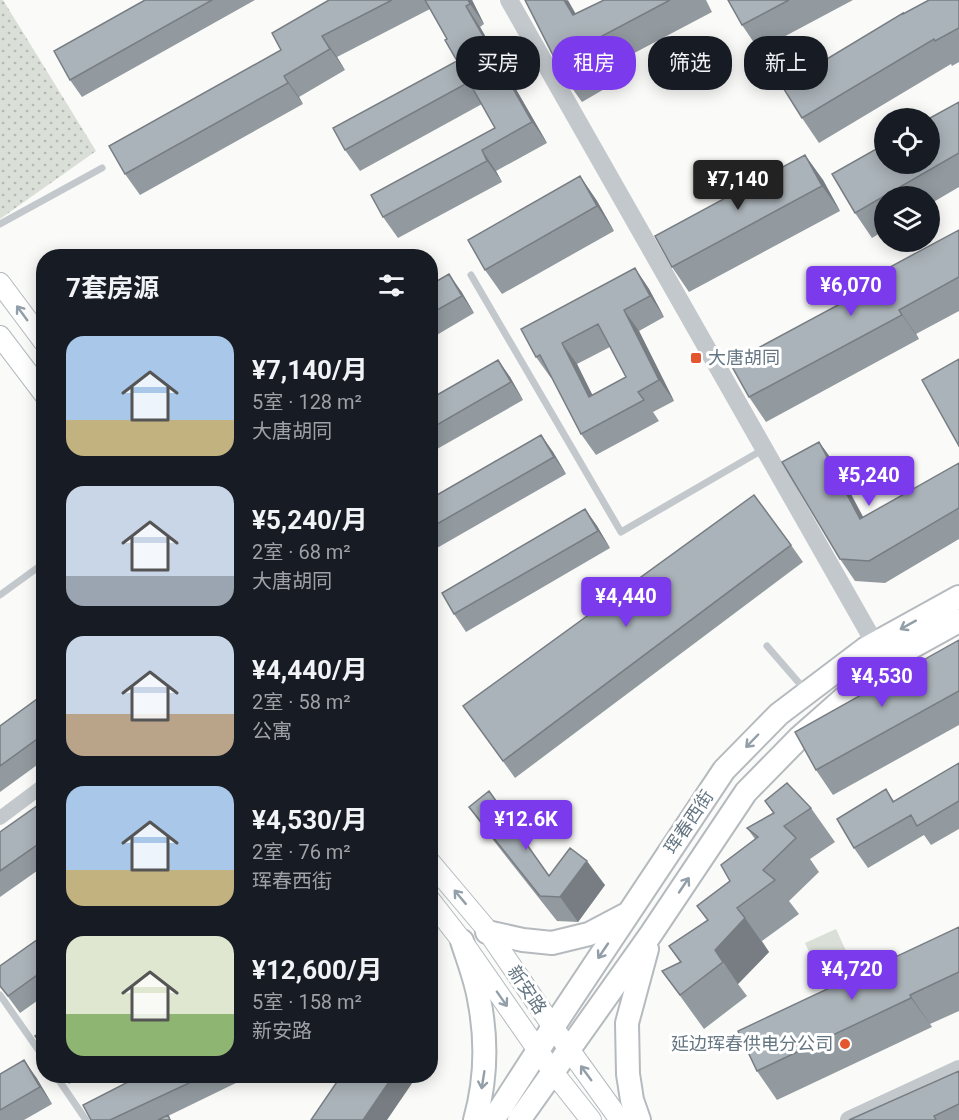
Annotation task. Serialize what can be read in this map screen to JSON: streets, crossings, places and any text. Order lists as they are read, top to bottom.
{
  "streets": {
    "main road": ["珲春西街", "新安路"]
  },
  "crossings": [
    ["珲春西街", "新安路"]
  ],
  "places": {
    "transit": ["大唐胡同"],
    "other": ["延边珲春供电分公司"]
  },
  "page": {
    "chip": [
      "买房",
      "租房",
      "筛选",
      "新上"
    ],
    "price": [
      "¥7,140",
      "¥6,070",
      "¥5,240",
      "¥4,440",
      "¥4,530",
      "¥12.6K",
      "¥4,720"
    ],
    "heading": "7套房源",
    "list": [
      {
        "name": "¥7,140/月",
        "note": "5室 · 128 m² · 大唐胡同"
      },
      {
        "name": "¥5,240/月",
        "note": "2室 · 68 m² · 大唐胡同"
      },
      {
        "name": "¥4,440/月",
        "note": "2室 · 58 m² · 公寓"
      },
      {
        "name": "¥4,530/月",
        "note": "2室 · 76 m² · 珲春西街"
      },
      {
        "name": "¥12,600/月",
        "note": "5室 · 158 m² · 新安路"
      }
    ]
  }
}
